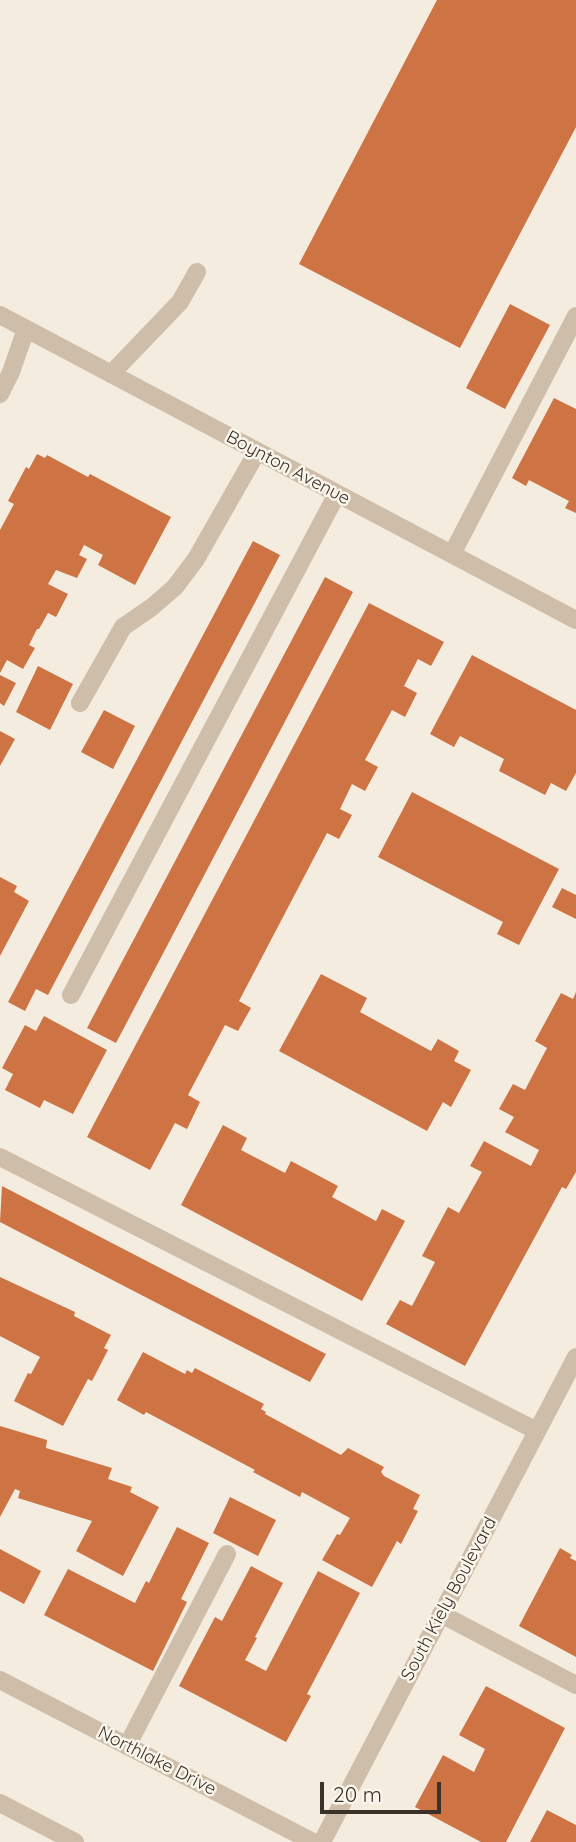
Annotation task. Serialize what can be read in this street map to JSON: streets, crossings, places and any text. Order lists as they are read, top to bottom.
{
  "streets": {
    "street": ["Boynton Avenue", "South Kiely Boulevard", "Northlake Drive"]
  },
  "scale_bar": "20 m"
}
